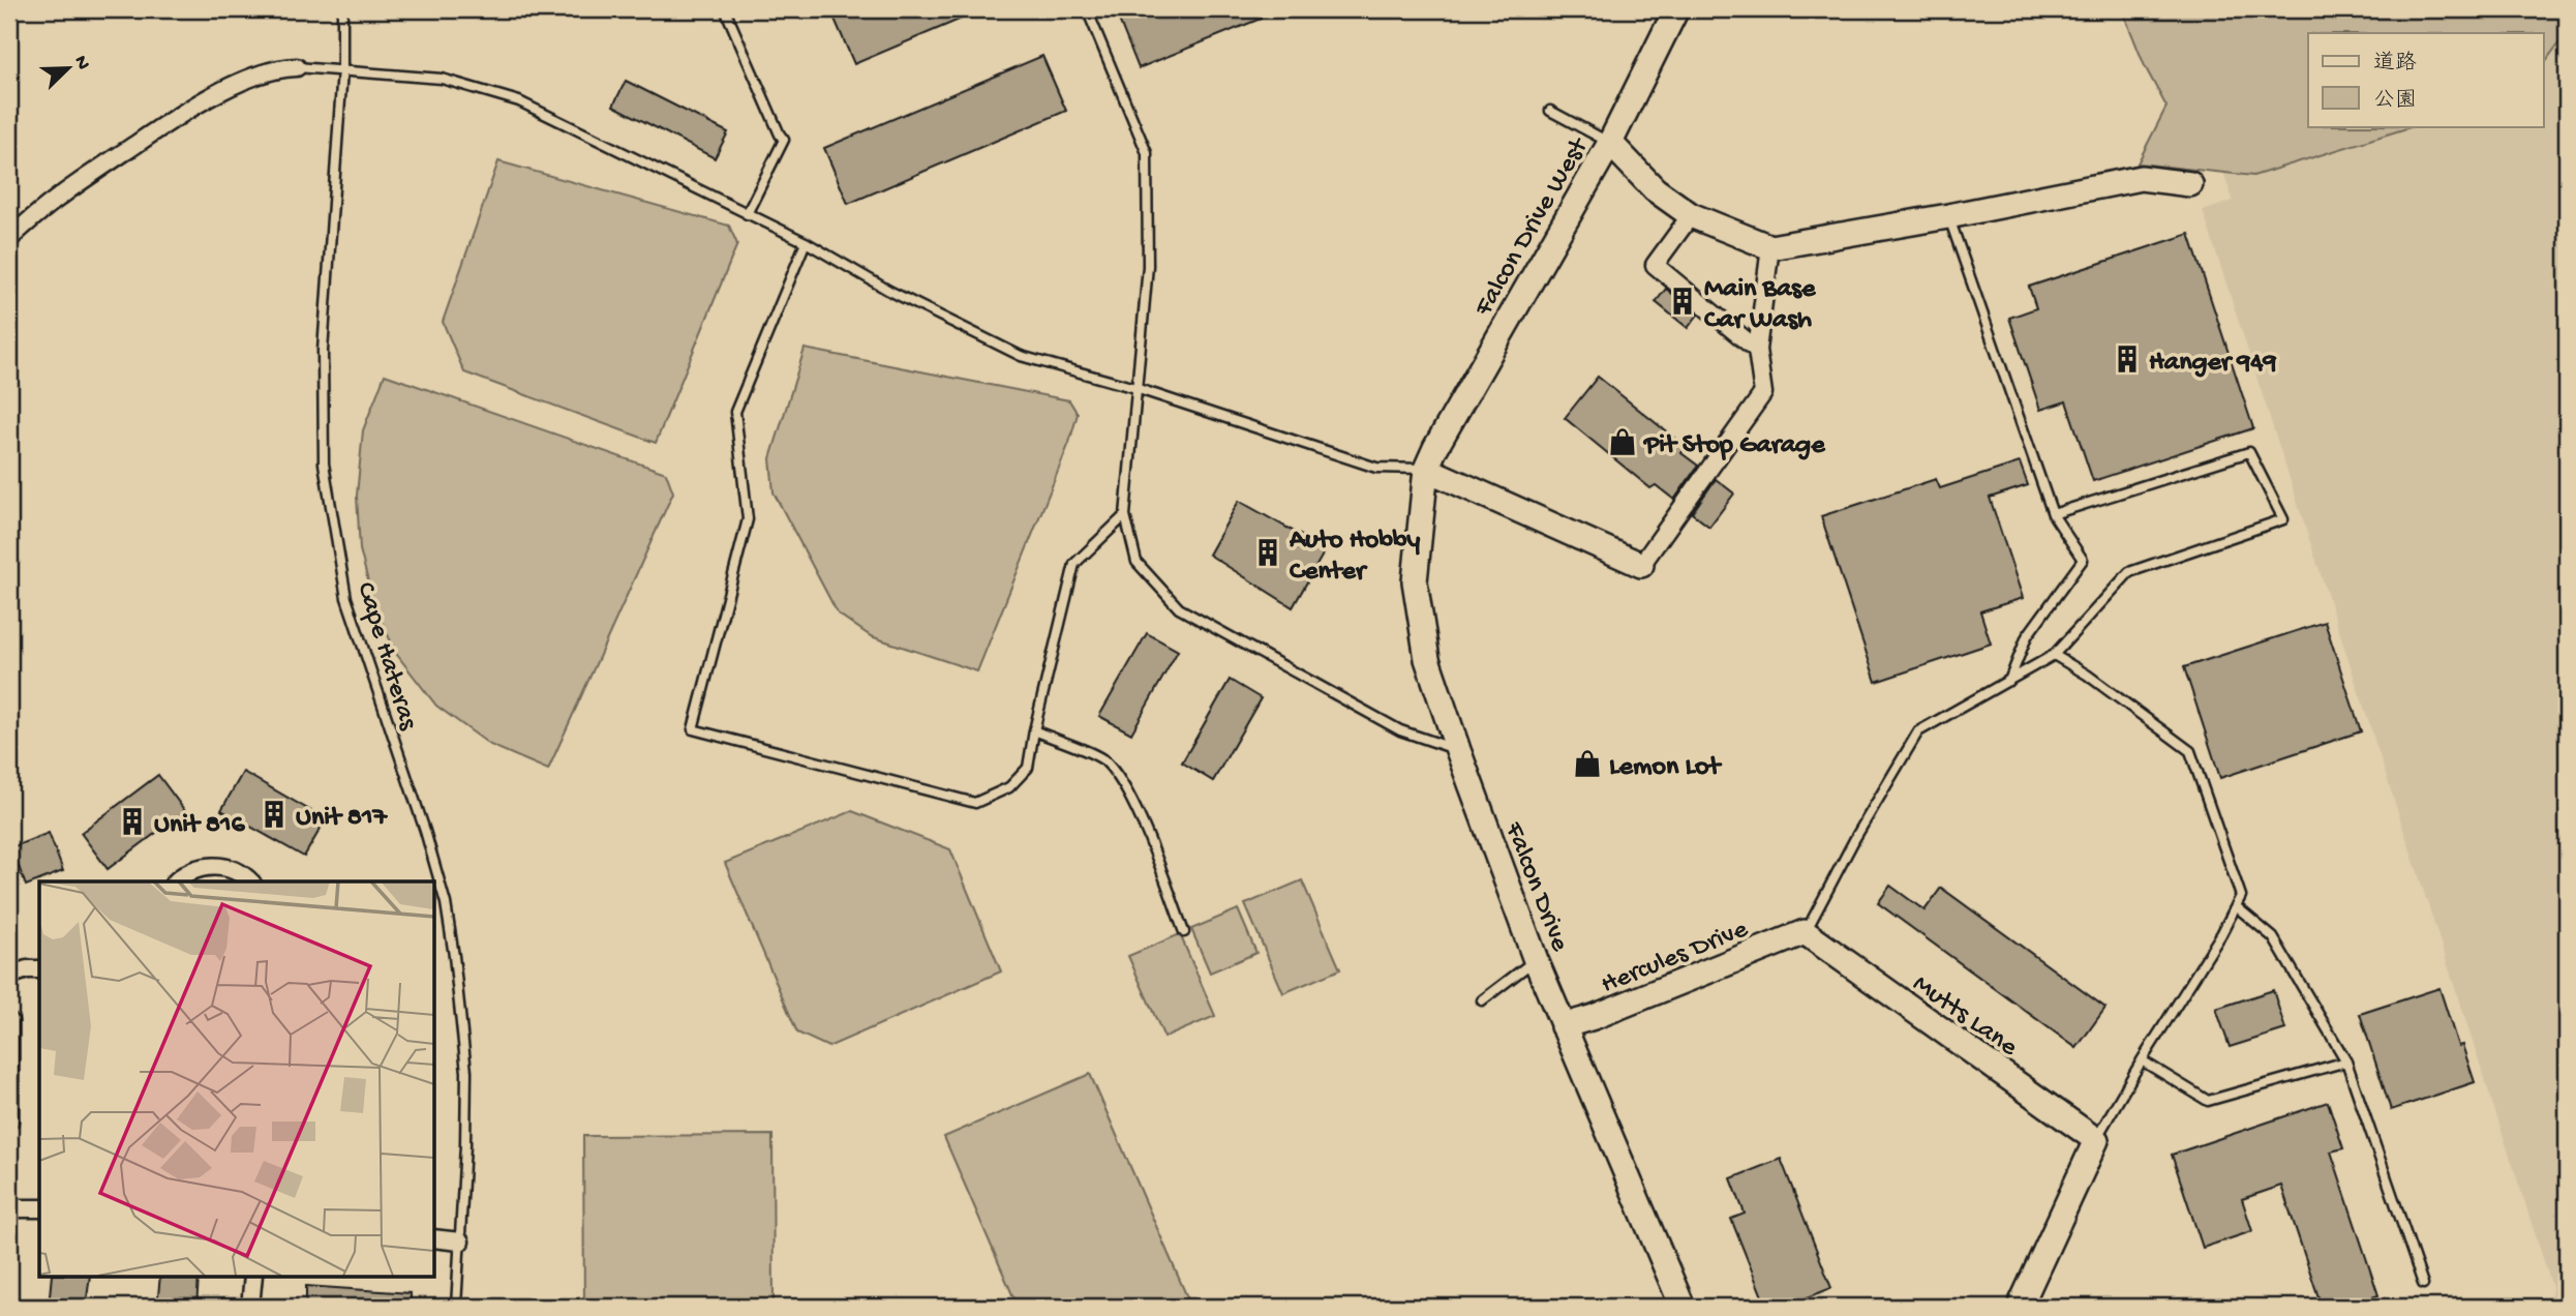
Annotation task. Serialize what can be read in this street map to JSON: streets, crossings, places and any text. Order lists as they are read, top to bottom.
{
  "streets": {
    "street": [
      "Falcon Drive West",
      "Falcon Drive",
      "Hercules Drive",
      "Mutts Lane"
    ],
    "lane": ["Cape Hateras"]
  },
  "crossings": [
    ["Falcon Drive West", "Falcon Drive"],
    ["Falcon Drive", "Hercules Drive"],
    ["Hercules Drive", "Mutts Lane"]
  ],
  "places": {
    "building": [
      "Main Base Car Wash",
      "Hanger 949",
      "Auto Hobby Center",
      "Unit 817",
      "Unit 816"
    ],
    "shop": ["Pit Stop Garage", "Lemon Lot"]
  },
  "legend": ["道路", "公園"],
  "north": "top right"
}
